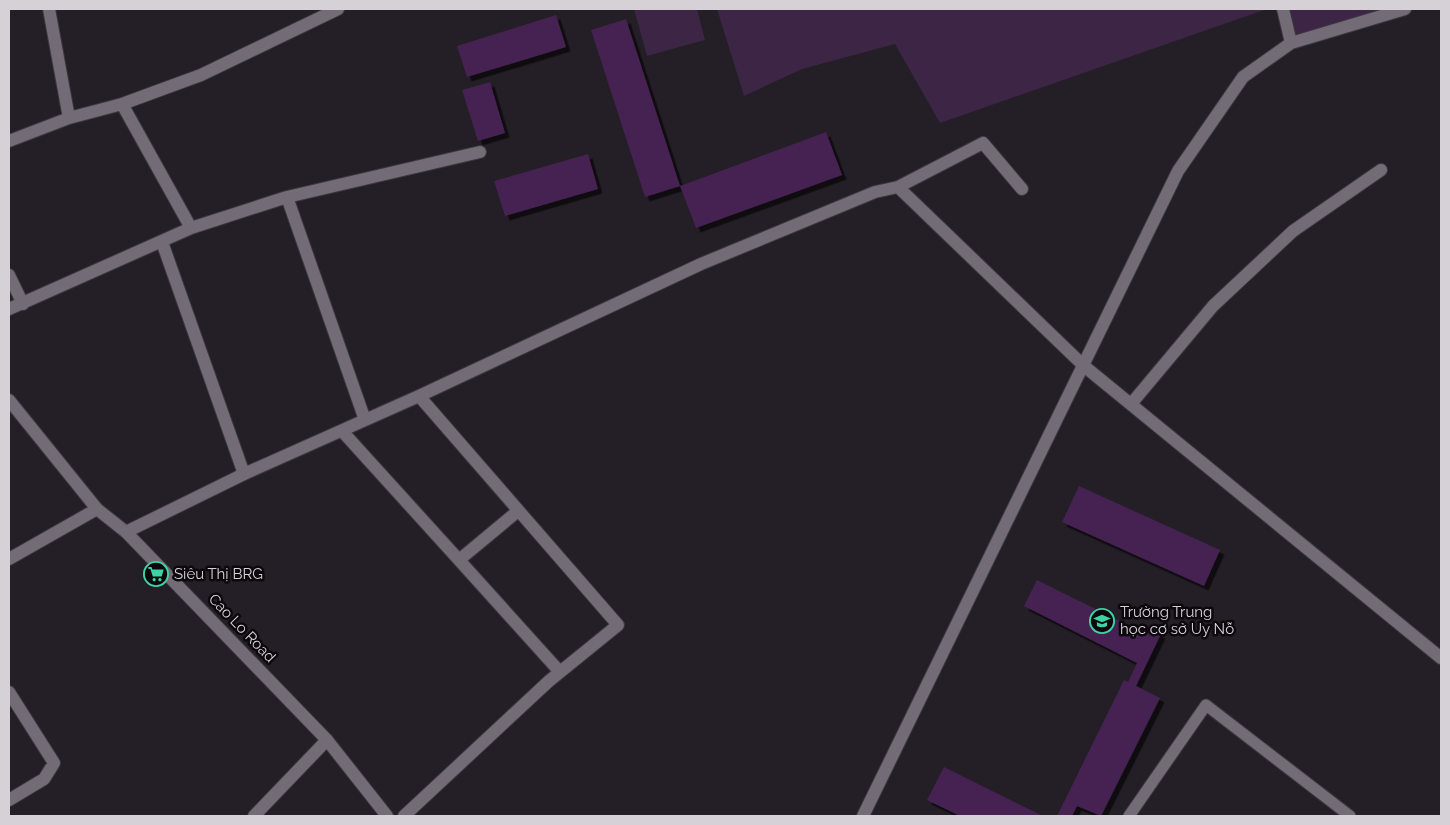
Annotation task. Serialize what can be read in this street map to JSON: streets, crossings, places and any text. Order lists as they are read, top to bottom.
{
  "streets": {
    "street": ["Cao Lo Road"]
  },
  "places": {
    "supermarket": ["Siêu Thị BRG"],
    "school or university": ["Trường Trung học cơ sở Uy Nỗ"]
  }
}
